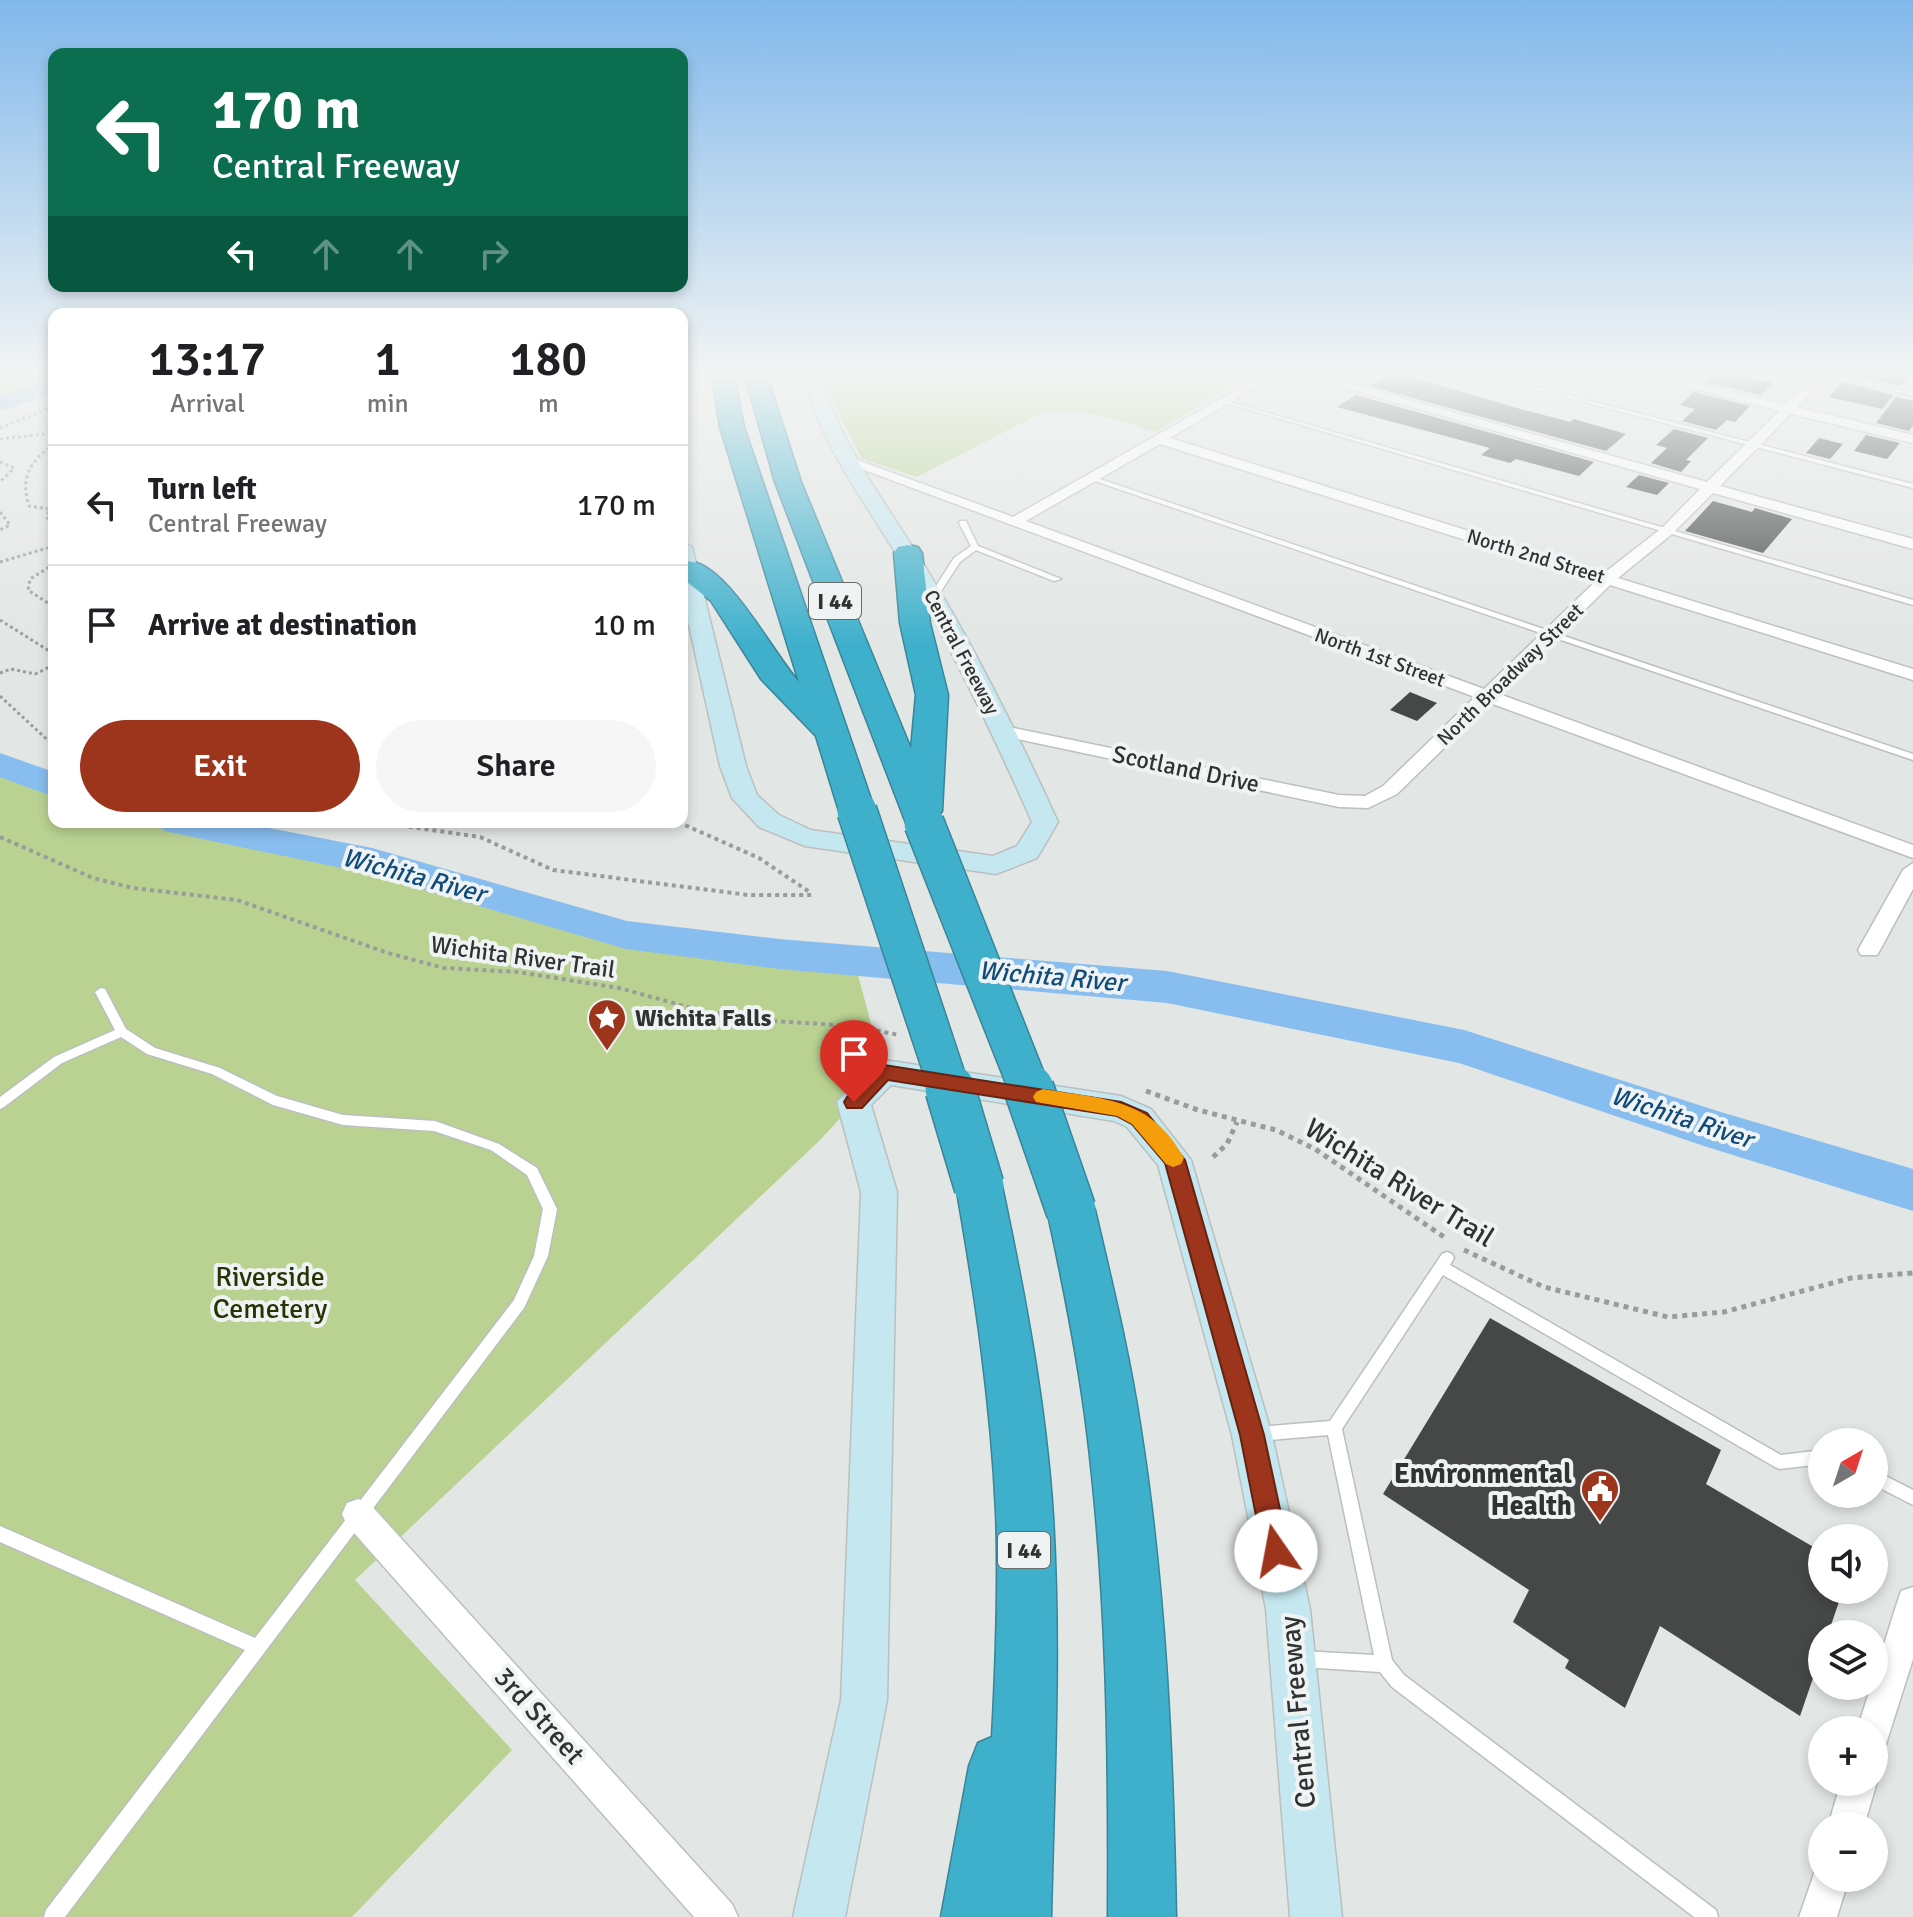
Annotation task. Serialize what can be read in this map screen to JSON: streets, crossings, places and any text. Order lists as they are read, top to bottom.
{
  "streets": {
    "highway": ["I 44"],
    "main road": ["Central Freeway"],
    "street": [
      "North 2nd Street",
      "North 1st Street",
      "North Broadway Street",
      "Scotland Drive",
      "3rd Street"
    ],
    "path": ["Wichita River Trail"]
  },
  "crossings": [
    ["North 2nd Street", "North Broadway Street"],
    ["Central Freeway", "Scotland Drive"],
    ["North 1st Street", "North Broadway Street"],
    ["North Broadway Street", "Scotland Drive"]
  ],
  "water": ["Wichita River"],
  "parks": ["Riverside Cemetery"],
  "places": {
    "place": ["Wichita Falls"],
    "public building": ["Environmental Health"]
  },
  "north": "top right",
  "page": {
    "turn": ["170 m", "Central Freeway"],
    "eta": [
      "13:17",
      "Arrival",
      "1",
      "min",
      "180",
      "m"
    ],
    "list": [
      {
        "name": "Turn left",
        "note": "Central Freeway",
        "value": "170 m"
      },
      {
        "name": "Arrive at destination",
        "value": "10 m"
      }
    ],
    "buttons": ["Exit", "Share"],
    "map_buttons": ["+", "−"]
  }
}
